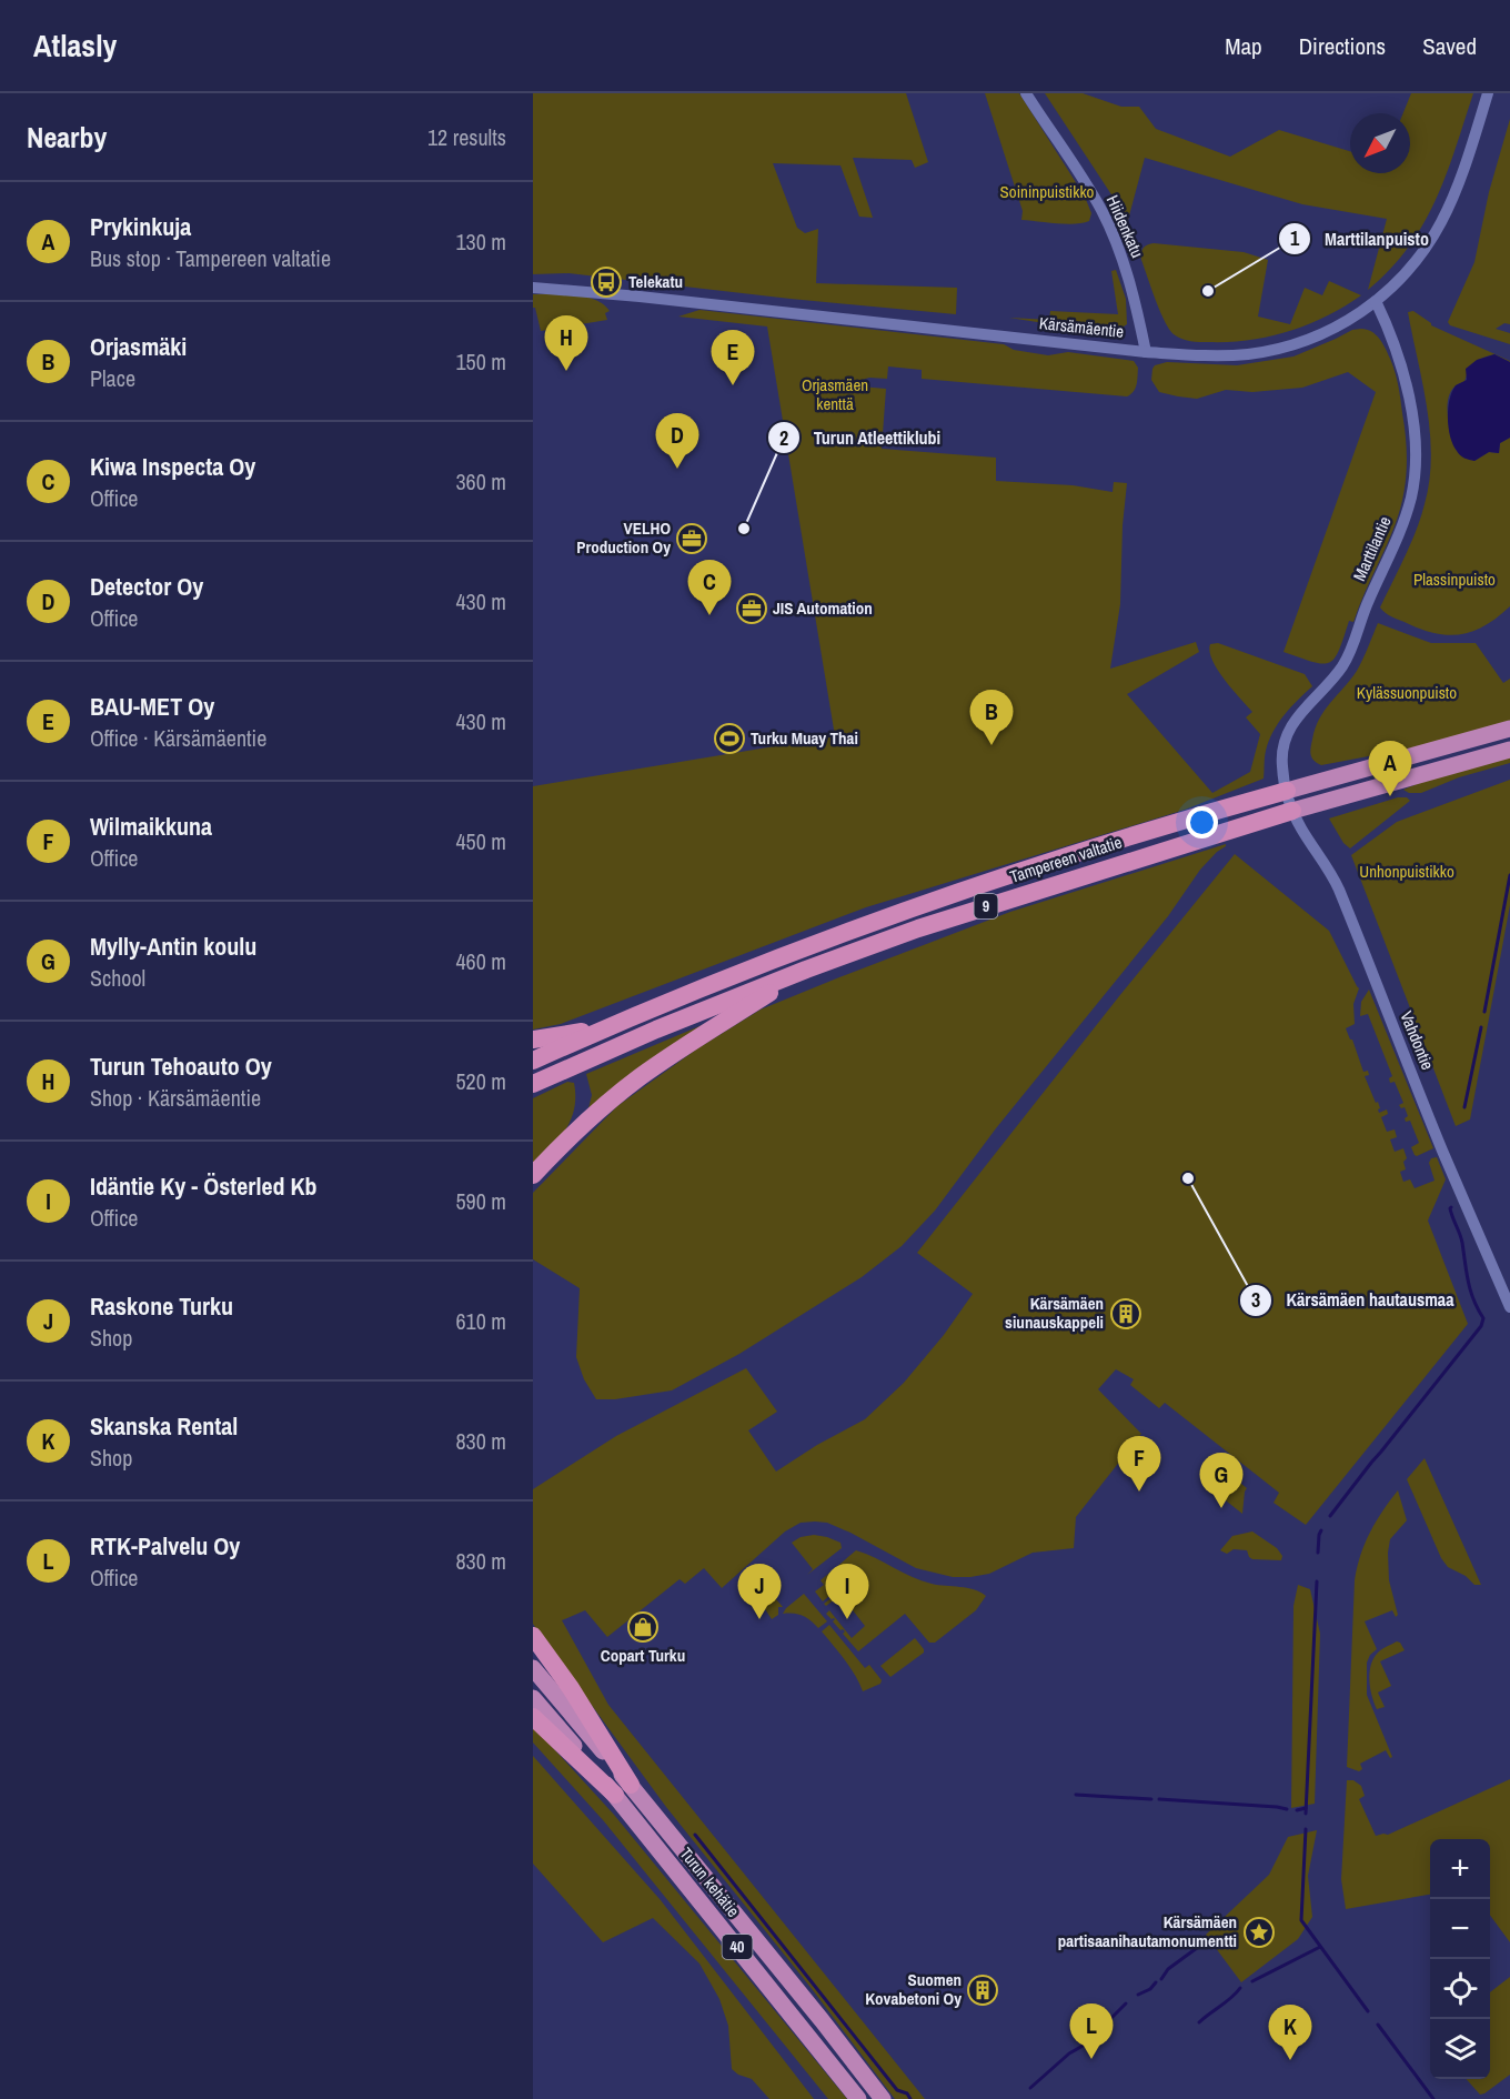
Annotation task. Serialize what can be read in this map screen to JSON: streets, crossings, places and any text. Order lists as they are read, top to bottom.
{
  "streets": {
    "highway": [
      "Tampereen valtatie",
      "9",
      "Turun kehätie",
      "40"
    ],
    "street": [
      "Hiidenkatu",
      "Kärsämäentie",
      "Marttilantie",
      "Vahdontie"
    ]
  },
  "crossings": [
    ["Hiidenkatu", "Kärsämäentie"],
    ["Kärsämäentie", "Marttilantie"],
    ["Marttilantie", "Tampereen valtatie"],
    ["Marttilantie", "Vahdontie"],
    ["Tampereen valtatie", "Vahdontie"]
  ],
  "parks": [
    "Soininpuistikko",
    "Orjasmäen kenttä",
    "Plassinpuisto",
    "Kylässuonpuisto",
    "Unhonpuistikko"
  ],
  "places": {
    "bus stop": ["Telekatu"],
    "other": ["Marttilanpuisto", "Turun Atleettiklubi", "Kärsämäen hautausmaa"],
    "office": ["VELHO Production Oy", "JIS Automation"],
    "sports": ["Turku Muay Thai"],
    "building": ["Kärsämäen siunauskappeli", "Suomen Kovabetoni Oy"],
    "shop": ["Copart Turku"],
    "place": ["Kärsämäen partisaanihautamonumentti"]
  },
  "north": "bottom left",
  "page": {
    "header": "Atlasly",
    "nav": ["Map", "Directions", "Saved"],
    "heading": ["Nearby", "12 results"],
    "list": [
      {
        "mark": "A",
        "name": "Prykinkuja",
        "note": "Bus stop · Tampereen valtatie",
        "value": "130 m"
      },
      {
        "mark": "B",
        "name": "Orjasmäki",
        "note": "Place",
        "value": "150 m"
      },
      {
        "mark": "C",
        "name": "Kiwa Inspecta Oy",
        "note": "Office",
        "value": "360 m"
      },
      {
        "mark": "D",
        "name": "Detector Oy",
        "note": "Office",
        "value": "430 m"
      },
      {
        "mark": "E",
        "name": "BAU-MET Oy",
        "note": "Office · Kärsämäentie",
        "value": "430 m"
      },
      {
        "mark": "F",
        "name": "Wilmaikkuna",
        "note": "Office",
        "value": "450 m"
      },
      {
        "mark": "G",
        "name": "Mylly-Antin koulu",
        "note": "School",
        "value": "460 m"
      },
      {
        "mark": "H",
        "name": "Turun Tehoauto Oy",
        "note": "Shop · Kärsämäentie",
        "value": "520 m"
      },
      {
        "mark": "I",
        "name": "Idäntie Ky - Österled Kb",
        "note": "Office",
        "value": "590 m"
      },
      {
        "mark": "J",
        "name": "Raskone Turku",
        "note": "Shop",
        "value": "610 m"
      },
      {
        "mark": "K",
        "name": "Skanska Rental",
        "note": "Shop",
        "value": "830 m"
      },
      {
        "mark": "L",
        "name": "RTK-Palvelu Oy",
        "note": "Office",
        "value": "830 m"
      }
    ],
    "pins": [
      "H",
      "E",
      "D",
      "C",
      "B",
      "A",
      "F",
      "G",
      "I",
      "J",
      "L",
      "K"
    ],
    "map_buttons": ["+", "−"]
  }
}
